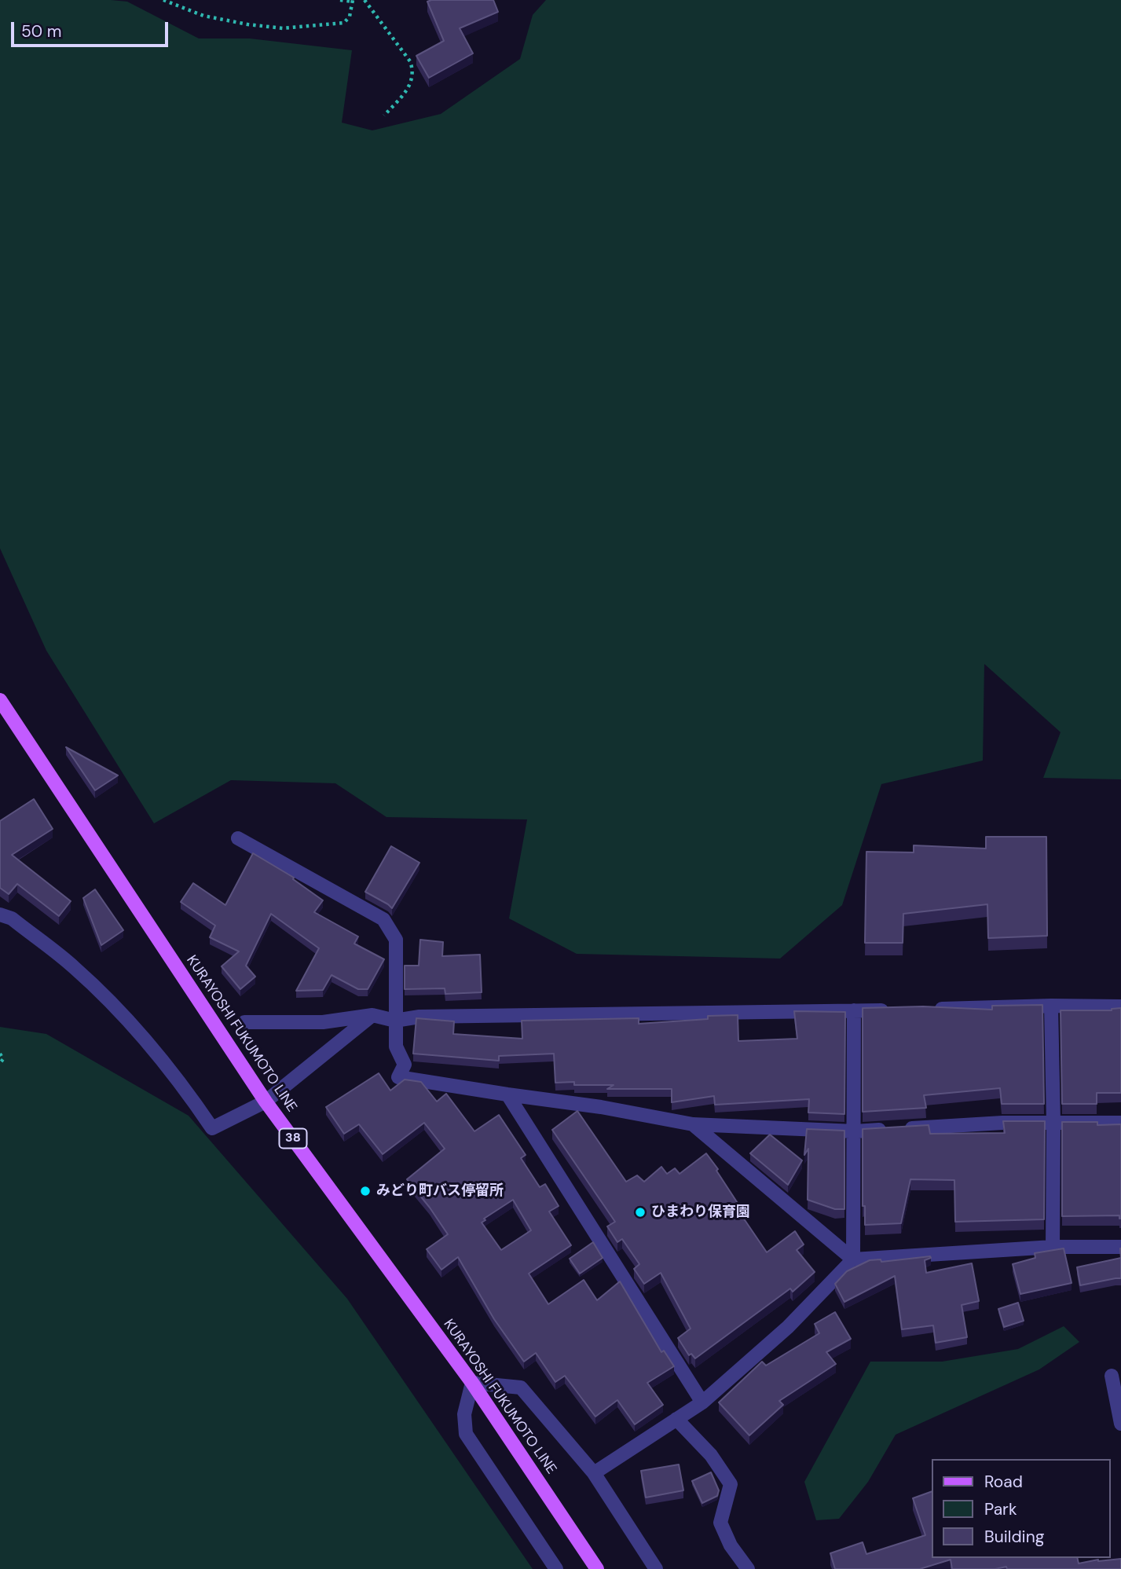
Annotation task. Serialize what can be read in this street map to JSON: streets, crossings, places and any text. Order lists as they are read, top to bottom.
{
  "streets": {
    "main road": ["KURAYOSHI FUKUMOTO LINE", "38"]
  },
  "places": ["みどり町バス停留所", "ひまわり保育園"],
  "legend": ["Road", "Park", "Building"],
  "scale_bar": "50 m"
}
